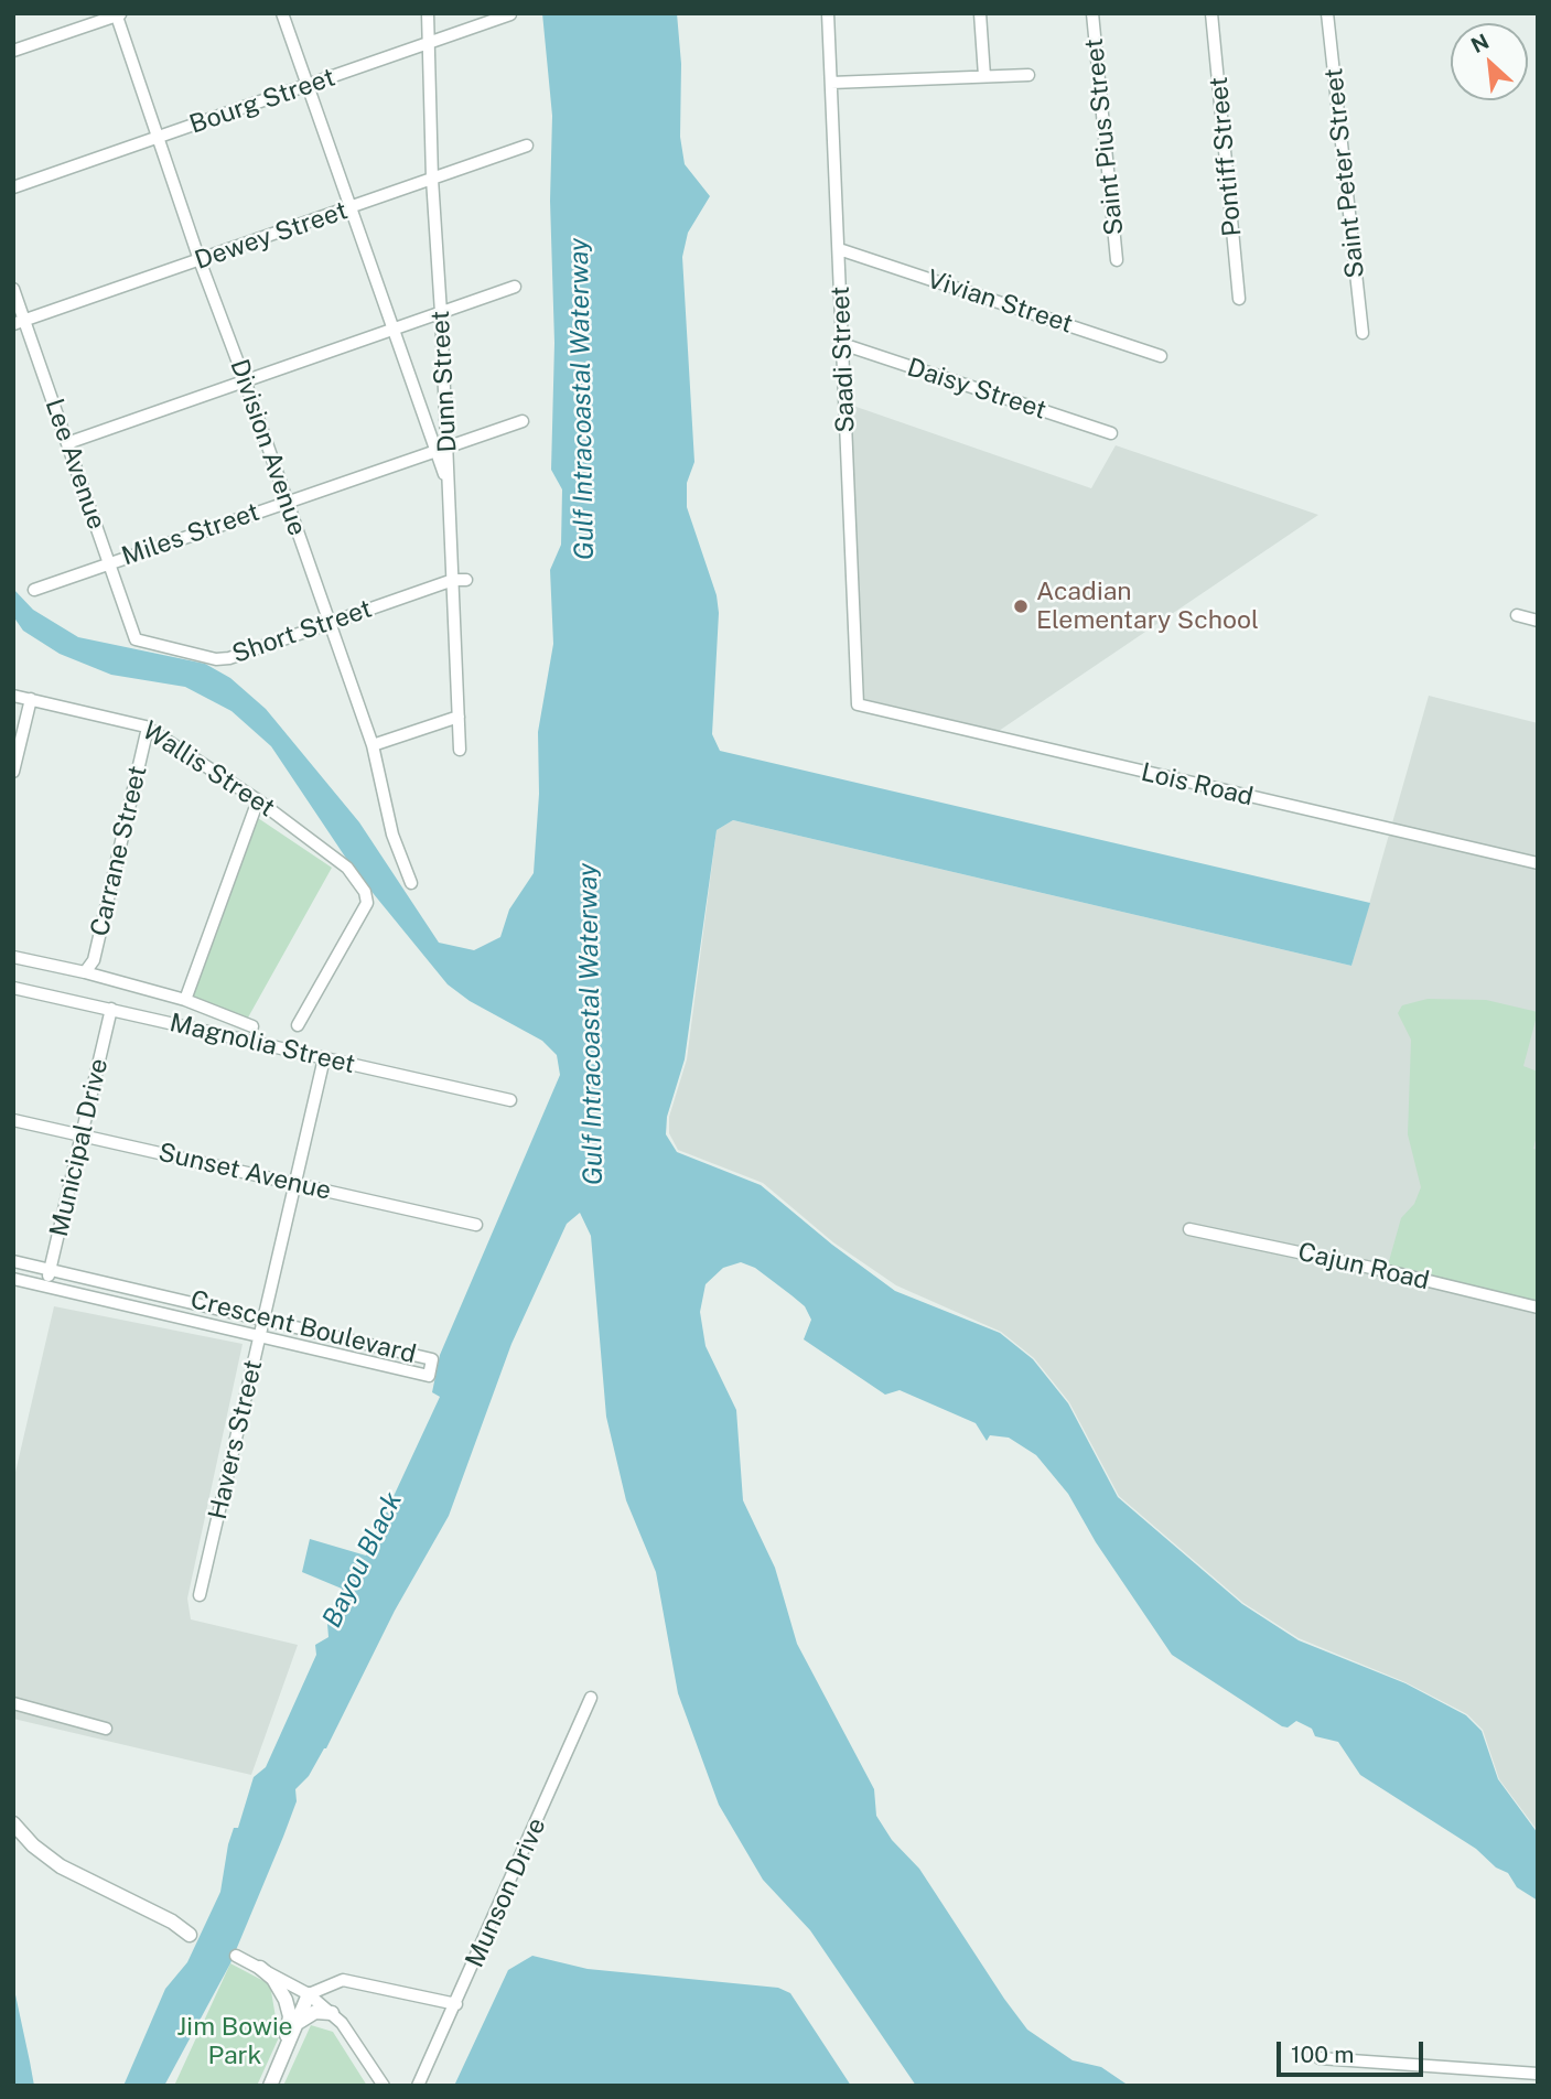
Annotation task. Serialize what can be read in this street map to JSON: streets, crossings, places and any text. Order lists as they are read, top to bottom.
{
  "streets": {
    "street": [
      "Bourg Street",
      "Saint Pius Street",
      "Pontiff Street",
      "Saint Peter Street",
      "Dewey Street",
      "Vivian Street",
      "Saadi Street",
      "Dunn Street",
      "Daisy Street",
      "Division Avenue",
      "Lee Avenue",
      "Miles Street",
      "Short Street",
      "Wallis Street",
      "Lois Road",
      "Carrane Street",
      "Magnolia Street",
      "Municipal Drive",
      "Sunset Avenue",
      "Cajun Road",
      "Crescent Boulevard",
      "Havers Street",
      "Munson Drive"
    ]
  },
  "crossings": [
    ["Bourg Street", "Dunn Street"],
    ["Bourg Street", "Division Avenue"],
    ["Dewey Street", "Dunn Street"],
    ["Dewey Street", "Division Avenue"],
    ["Dewey Street", "Lee Avenue"],
    ["Vivian Street", "Saadi Street"],
    ["Saadi Street", "Daisy Street"],
    ["Saadi Street", "Lois Road"],
    ["Dunn Street", "Miles Street"],
    ["Dunn Street", "Short Street"],
    ["Division Avenue", "Miles Street"],
    ["Division Avenue", "Short Street"],
    ["Lee Avenue", "Miles Street"],
    ["Lee Avenue", "Short Street"],
    ["Wallis Street", "Carrane Street"],
    ["Magnolia Street", "Municipal Drive"],
    ["Magnolia Street", "Havers Street"],
    ["Municipal Drive", "Sunset Avenue"],
    ["Municipal Drive", "Crescent Boulevard"],
    ["Sunset Avenue", "Havers Street"],
    ["Crescent Boulevard", "Havers Street"]
  ],
  "water": ["Gulf Intracoastal Waterway", "Bayou Black"],
  "parks": ["Jim Bowie Park"],
  "places": ["Acadian Elementary School"],
  "scale_bar": "100 m",
  "north": "top left"
}
